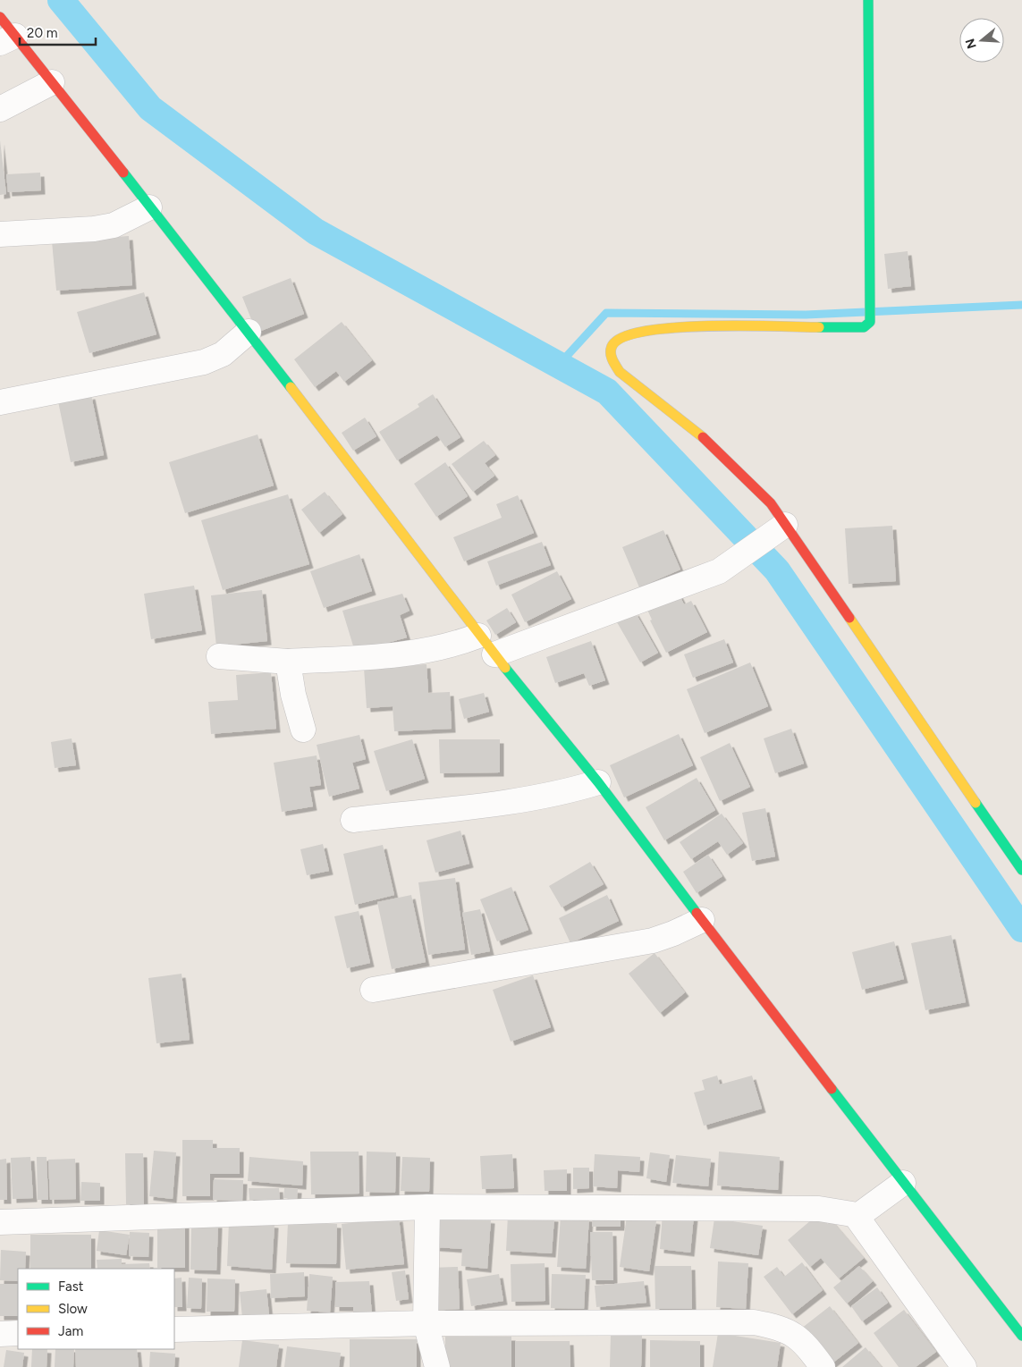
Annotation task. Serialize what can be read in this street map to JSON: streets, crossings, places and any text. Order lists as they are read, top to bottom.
{
  "legend": ["Fast", "Slow", "Jam"],
  "scale_bar": "20 m",
  "north": "left"
}
